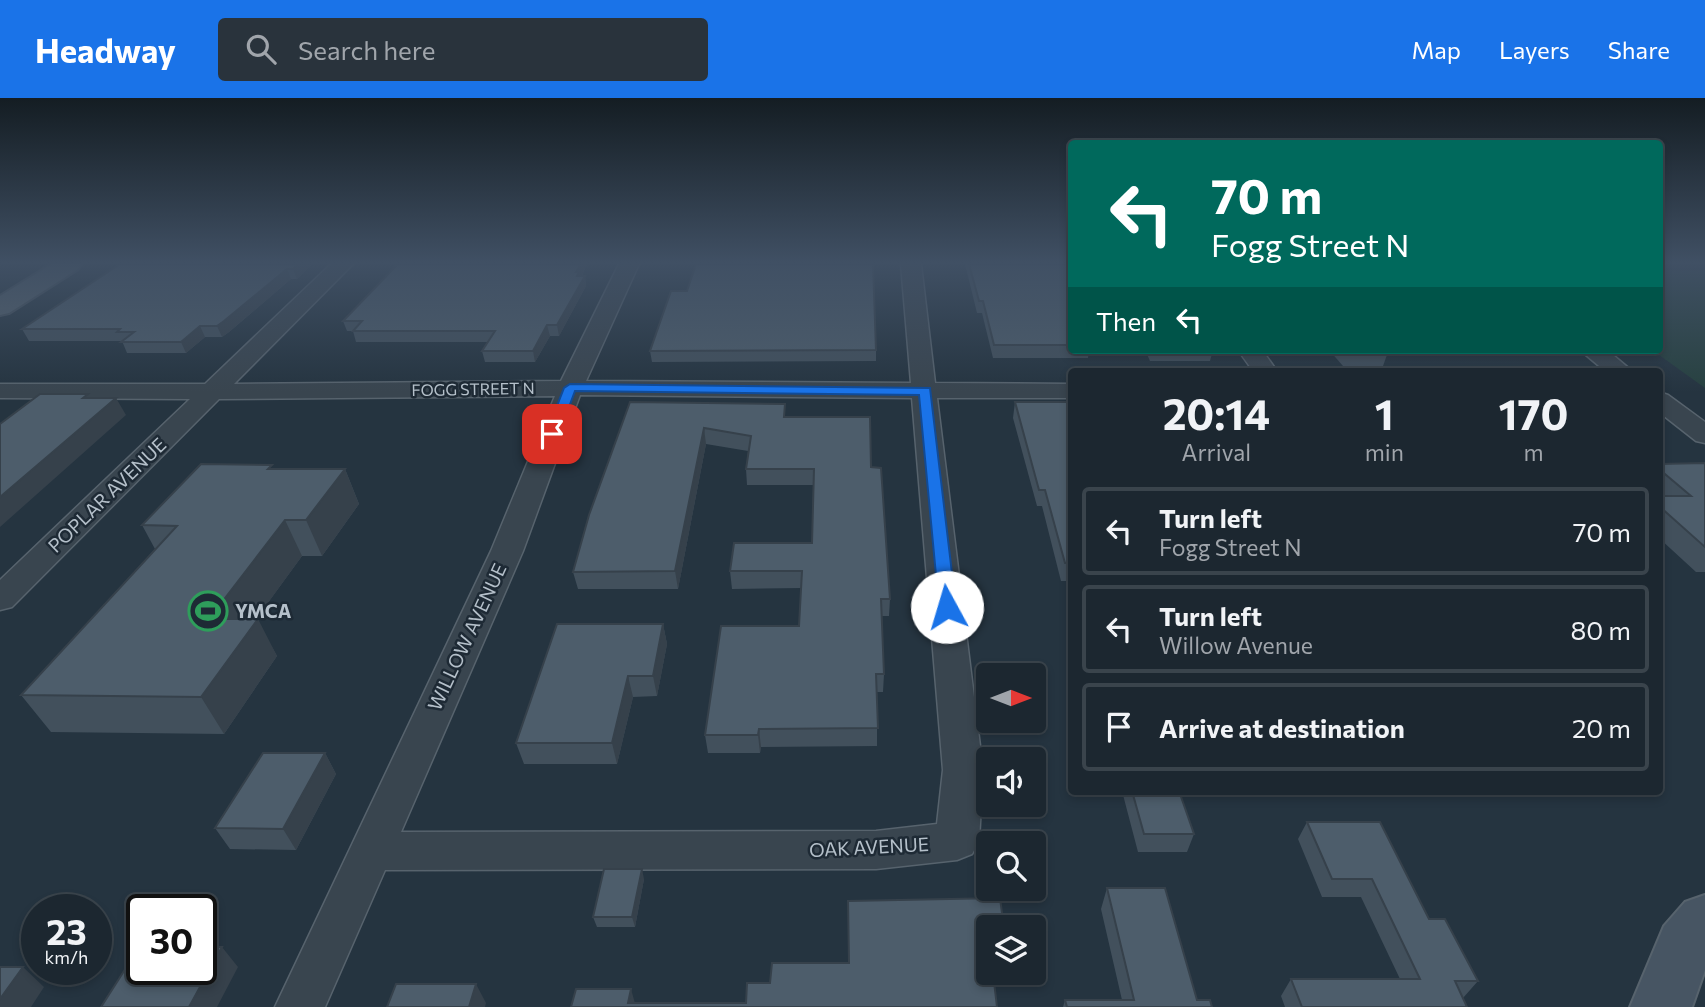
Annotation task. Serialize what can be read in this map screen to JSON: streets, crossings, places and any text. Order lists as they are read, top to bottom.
{
  "streets": {
    "street": [
      "FOGG STREET N",
      "POPLAR AVENUE",
      "WILLOW AVENUE",
      "OAK AVENUE"
    ]
  },
  "crossings": [
    ["FOGG STREET N", "POPLAR AVENUE"],
    ["FOGG STREET N", "WILLOW AVENUE"],
    ["FOGG STREET N", "OAK AVENUE"],
    ["WILLOW AVENUE", "OAK AVENUE"]
  ],
  "places": {
    "sports": ["YMCA"]
  },
  "north": "right",
  "page": {
    "header": "Headway",
    "search": "Search here",
    "nav": ["Map", "Layers", "Share"],
    "turn": ["70 m", "Fogg Street N"],
    "then": "Then",
    "eta": [
      "20:14",
      "Arrival",
      "1",
      "min",
      "170",
      "m"
    ],
    "list": [
      {
        "name": "Turn left",
        "note": "Fogg Street N",
        "value": "70 m"
      },
      {
        "name": "Turn left",
        "note": "Willow Avenue",
        "value": "80 m"
      },
      {
        "name": "Arrive at destination",
        "value": "20 m"
      }
    ],
    "speed": "23 km/h",
    "limit": "30"
  }
}
